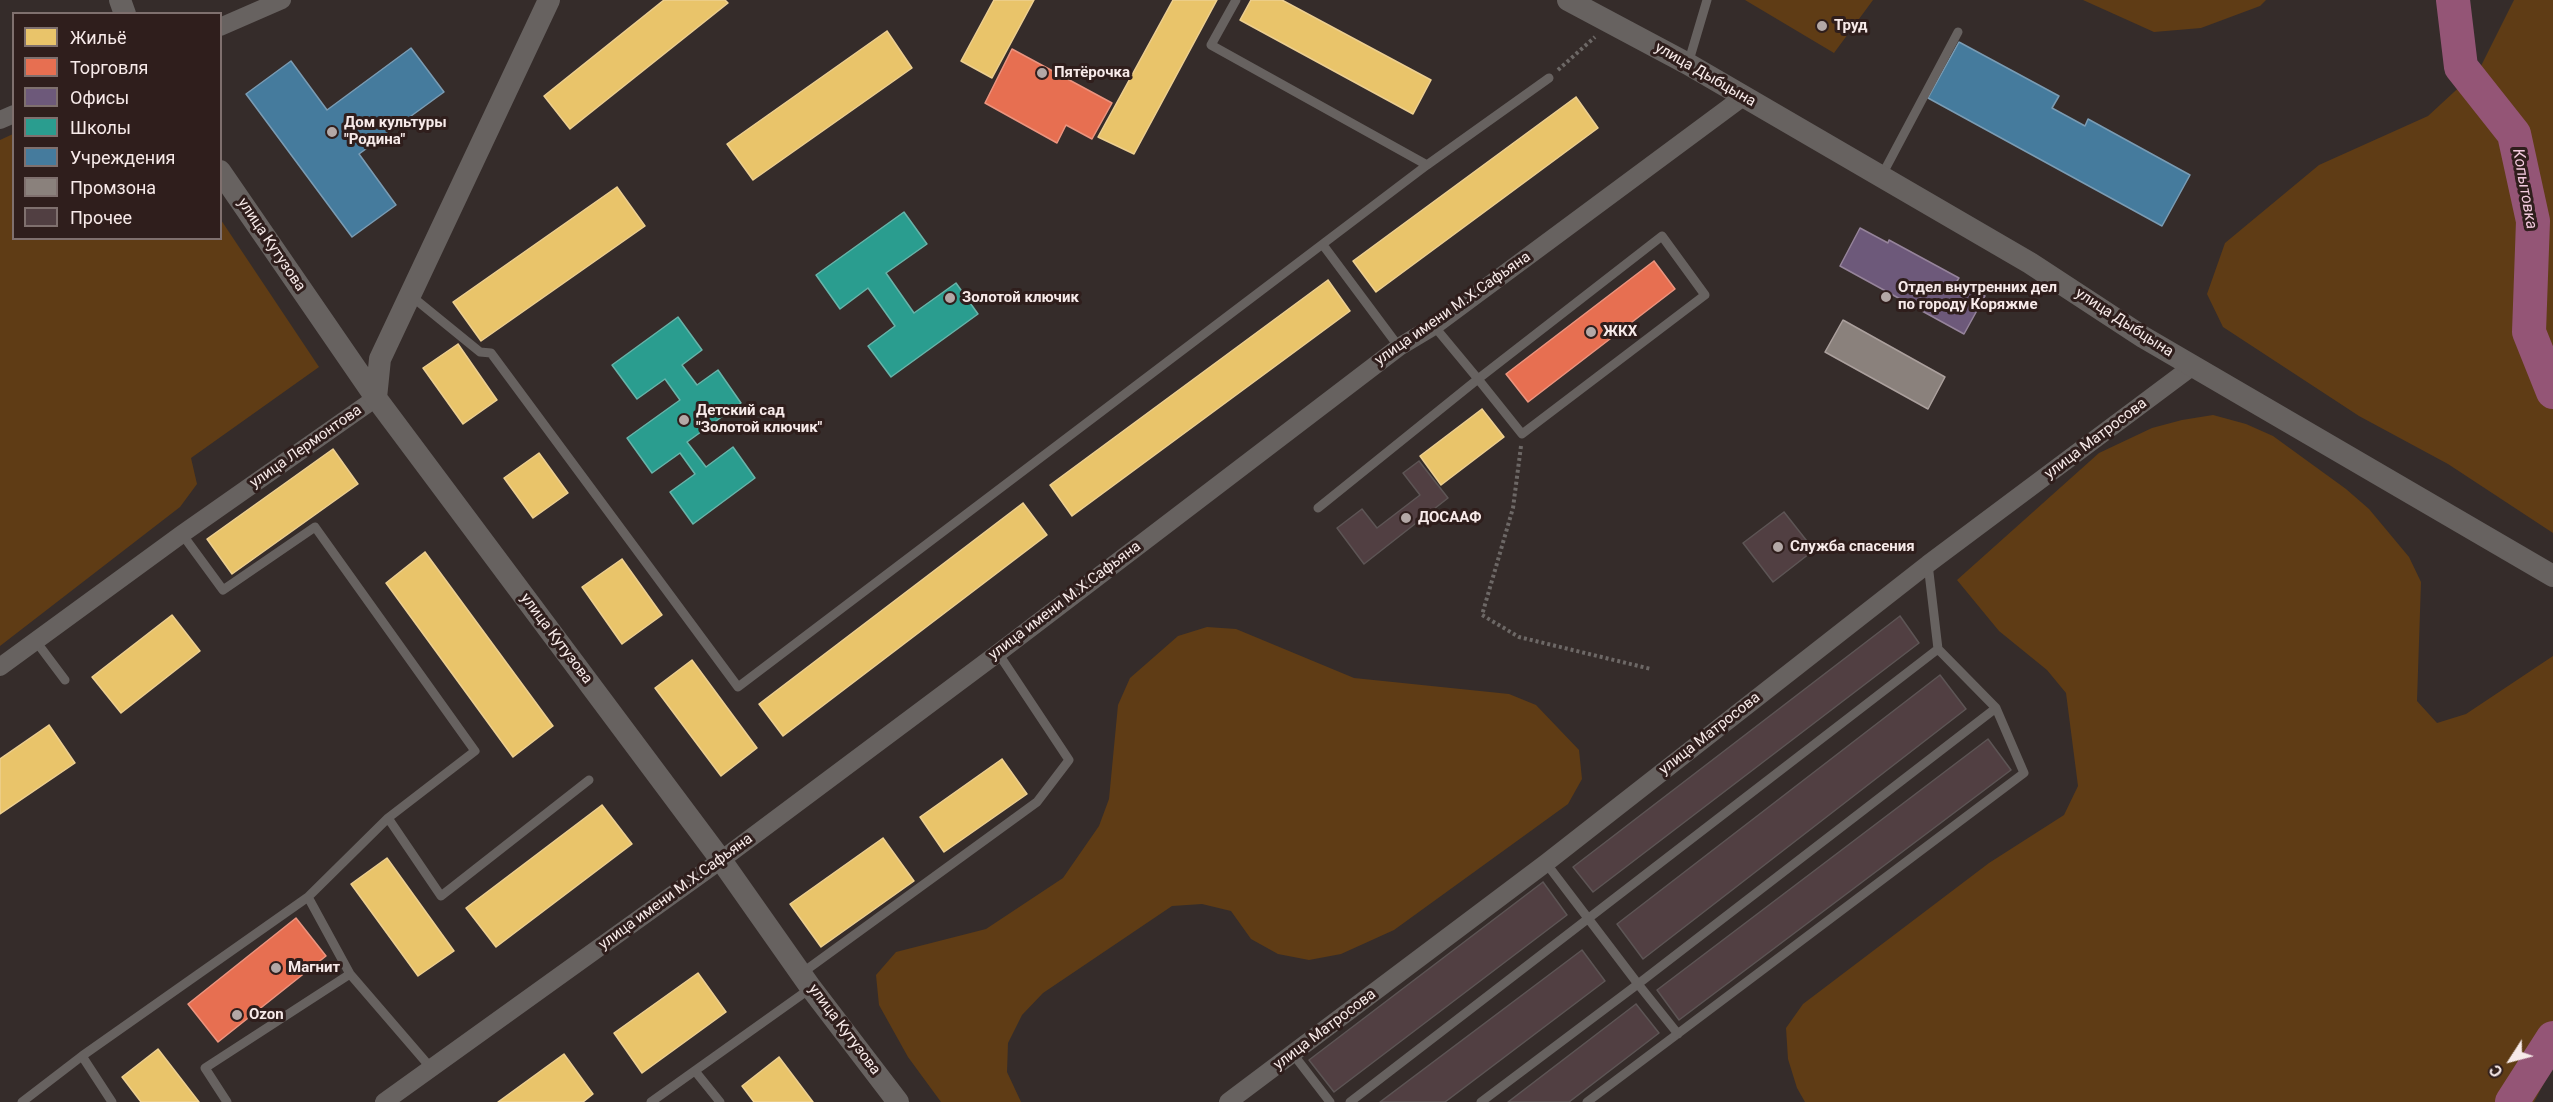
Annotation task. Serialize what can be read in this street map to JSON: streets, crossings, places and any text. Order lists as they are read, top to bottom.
{
  "streets": {
    "street": [
      "улица Дыбцына",
      "улица Кутузова",
      "улица имени М.Х.Сафьяна",
      "улица Матросова",
      "улица Лермонтова"
    ]
  },
  "crossings": [
    ["улица Дыбцына", "улица имени М.Х.Сафьяна"],
    ["улица Дыбцына", "улица Матросова"],
    ["улица Кутузова", "улица имени М.Х.Сафьяна"],
    ["улица Кутузова", "улица Лермонтова"]
  ],
  "water": ["Копытовка"],
  "places": [
    "Труд",
    "Пятёрочка",
    "Дом культуры \"Родина\"",
    "Отдел внутренних дел по городу Коряжме",
    "Золотой ключик",
    "ЖКХ",
    "Детский сад \"Золотой ключик\"",
    "ДОСААФ",
    "Служба спасения",
    "Магнит",
    "Ozon"
  ],
  "legend": [
    "Жильё",
    "Торговля",
    "Офисы",
    "Школы",
    "Учреждения",
    "Промзона",
    "Прочее"
  ],
  "north": "bottom left"
}
